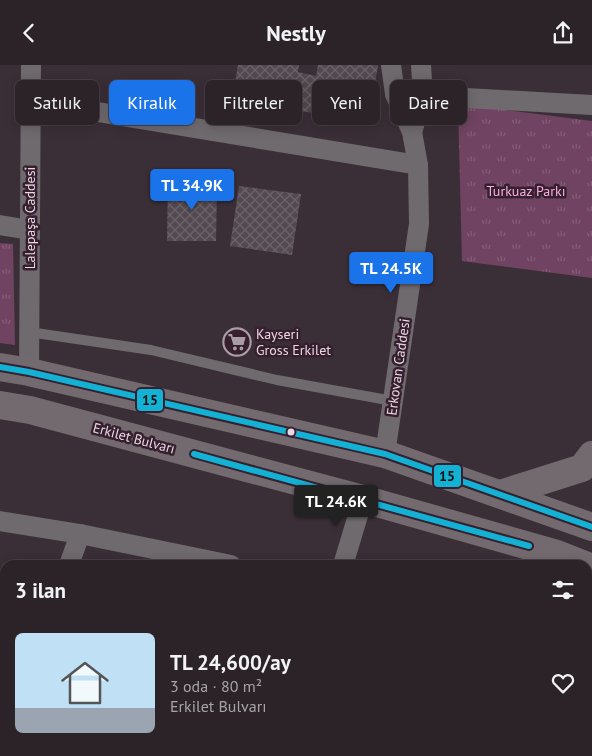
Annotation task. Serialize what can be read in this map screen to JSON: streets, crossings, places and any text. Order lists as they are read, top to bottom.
{
  "streets": {
    "main road": ["Erkilet Bulvarı"],
    "street": ["Lalepaşa Caddesi", "Erkovan Caddesi"]
  },
  "parks": ["Turkuaz Parkı"],
  "places": {
    "supermarket": ["Kayseri Gross Erkilet"]
  },
  "lines": ["transit line 15"],
  "page": {
    "header": "Nestly",
    "chip": [
      "Satılık",
      "Kiralık",
      "Filtreler",
      "Yeni",
      "Daire"
    ],
    "price": ["TL 34.9K", "TL 24.5K", "TL 24.6K"],
    "heading": "3 ilan",
    "list": [
      {
        "name": "TL 24,600/ay",
        "note": "3 oda · 80 m² · Erkilet Bulvarı"
      }
    ]
  }
}
